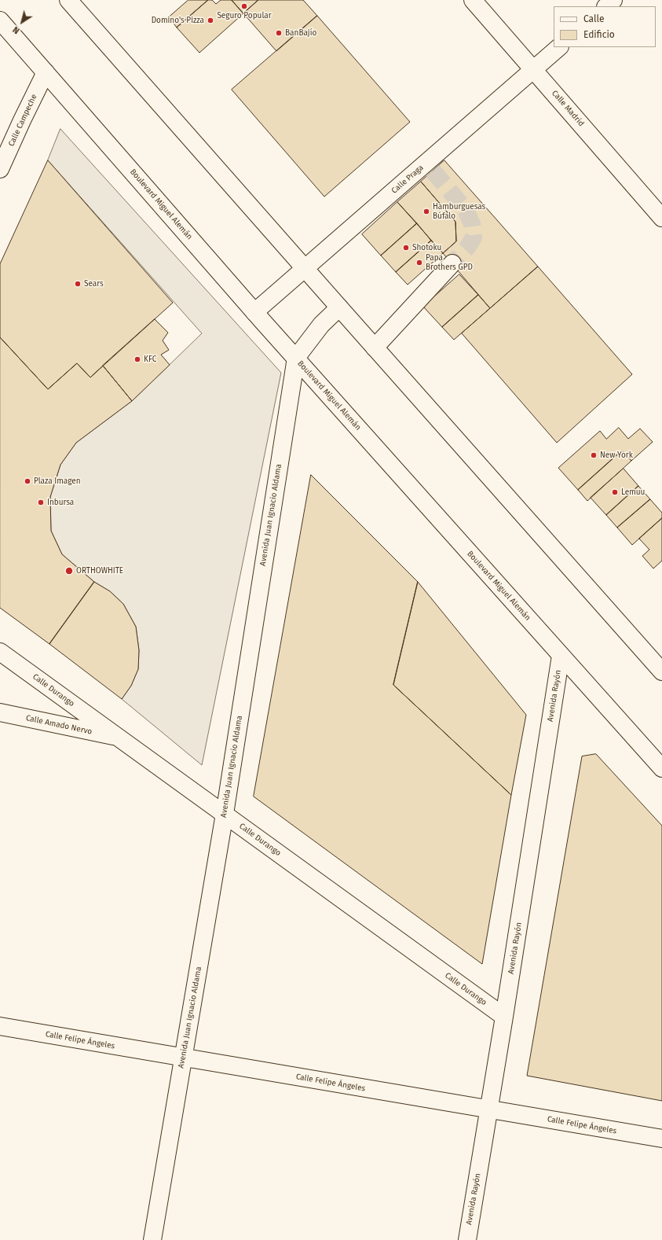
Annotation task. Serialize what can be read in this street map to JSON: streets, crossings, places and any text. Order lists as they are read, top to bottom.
{
  "streets": {
    "main road": [
      "Calle Madrid",
      "Calle Campeche",
      "Calle Praga",
      "Boulevard Miguel Alemán",
      "Avenida Juan Ignacio Aldama",
      "Calle Durango",
      "Avenida Rayón",
      "Calle Amado Nervo",
      "Calle Felipe Ángeles"
    ]
  },
  "crossings": [
    ["Calle Madrid", "Calle Praga"],
    ["Calle Campeche", "Boulevard Miguel Alemán"],
    ["Calle Praga", "Boulevard Miguel Alemán"],
    ["Boulevard Miguel Alemán", "Avenida Juan Ignacio Aldama"],
    ["Boulevard Miguel Alemán", "Avenida Rayón"],
    ["Avenida Juan Ignacio Aldama", "Calle Durango"],
    ["Avenida Juan Ignacio Aldama", "Calle Felipe Ángeles"],
    ["Calle Durango", "Avenida Rayón"],
    ["Calle Durango", "Calle Amado Nervo"],
    ["Avenida Rayón", "Calle Felipe Ángeles"]
  ],
  "places": [
    "Seguro Popular",
    "Domino's Pizza",
    "BanBajío",
    "Hamburguesas Búfalo",
    "Shotoku",
    "Papa Brothers GPD",
    "Sears",
    "KFC",
    "New York",
    "Plaza Imagen",
    "Lemuu",
    "Inbursa",
    "ORTHOWHITE"
  ],
  "legend": ["Calle", "Edificio"],
  "north": "bottom left"
}
